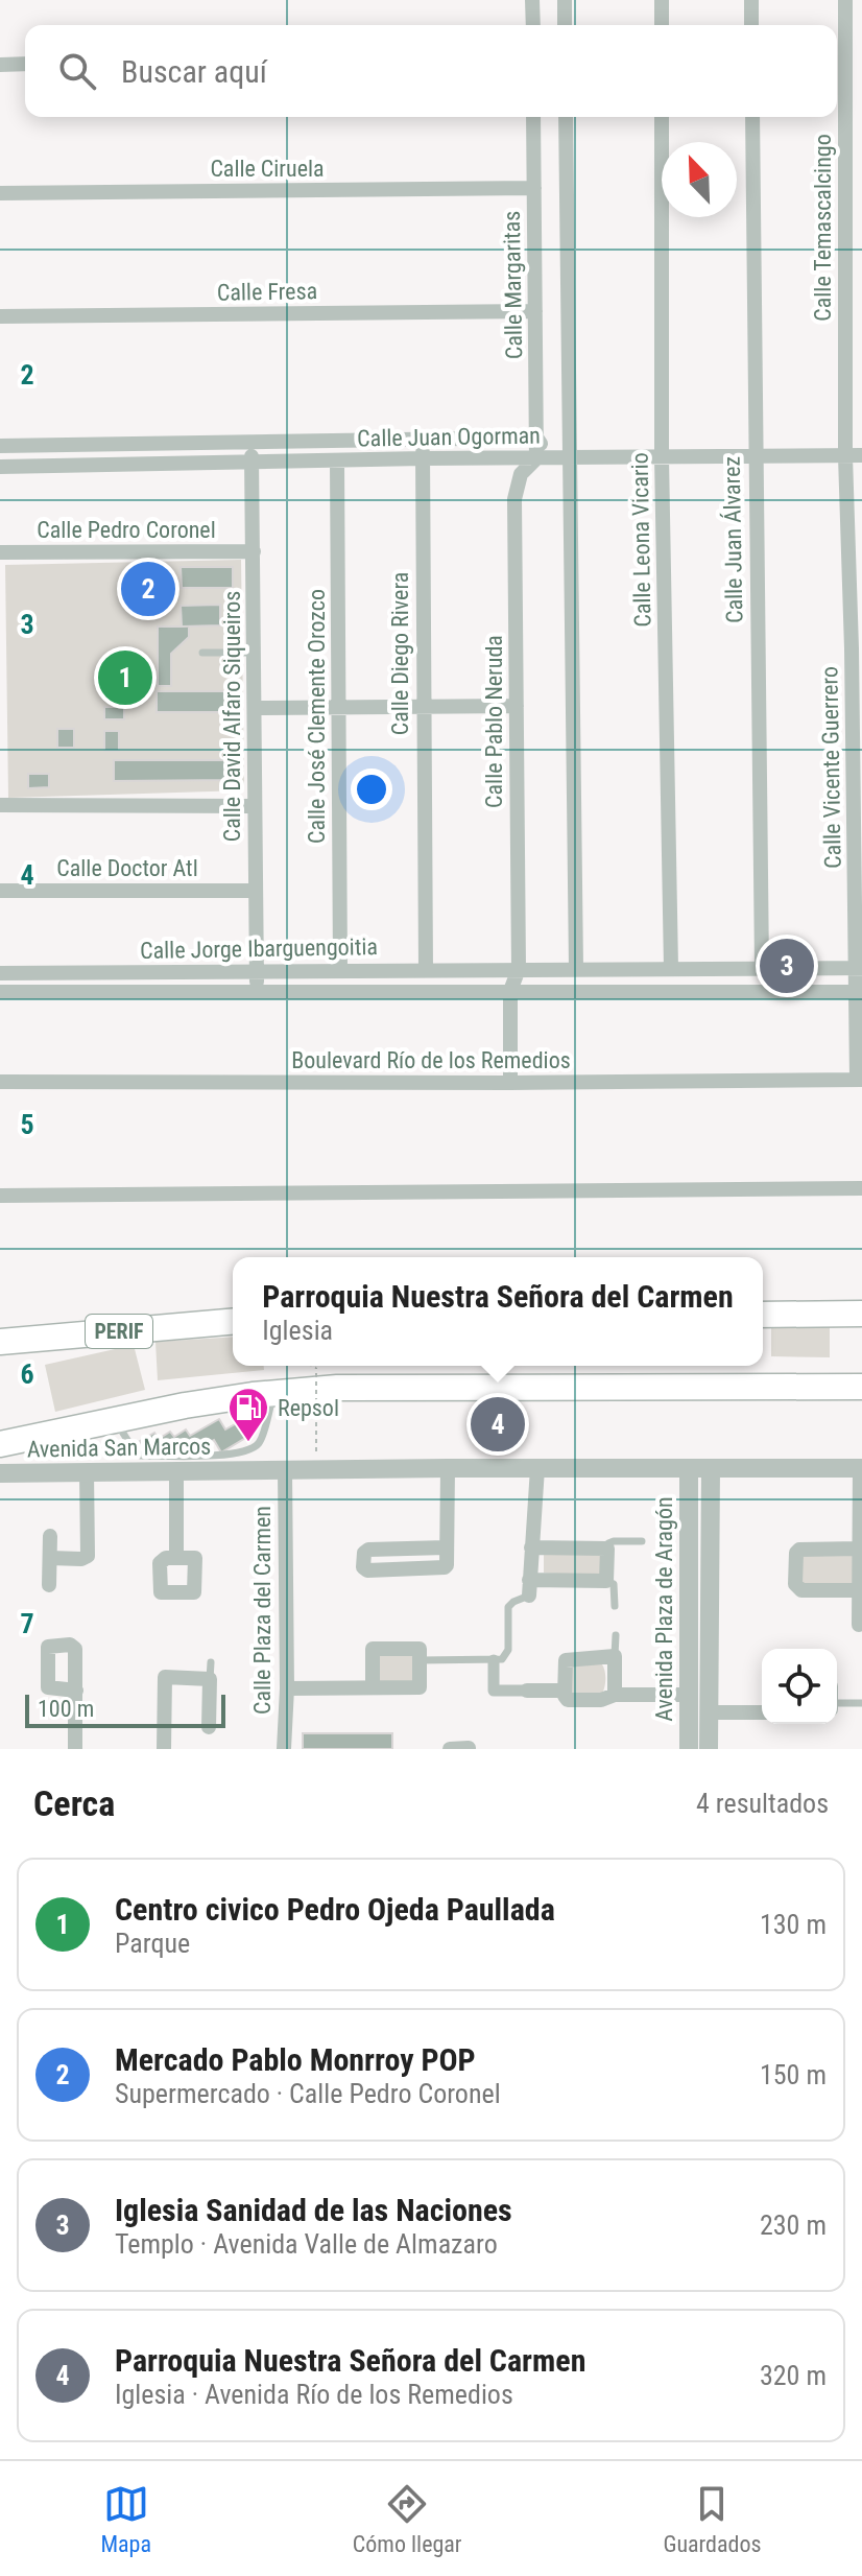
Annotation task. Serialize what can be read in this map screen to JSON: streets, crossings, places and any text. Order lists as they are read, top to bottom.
{
  "streets": {
    "highway": ["PERIF"],
    "street": [
      "Calle Ciruela",
      "Calle Temascalcingo",
      "Calle Margaritas",
      "Calle Fresa",
      "Calle Juan Ogorman",
      "Calle Pedro Coronel",
      "Calle Leona Vicario",
      "Calle Juan Álvarez",
      "Calle Diego Rivera",
      "Calle David Alfaro Siqueiros",
      "Calle José Clemente Orozco",
      "Calle Pablo Neruda",
      "Calle Vicente Guerrero",
      "Calle Doctor Atl",
      "Calle Jorge Ibarguengoitia",
      "Boulevard Río de los Remedios",
      "Avenida San Marcos",
      "Avenida Plaza de Aragón",
      "Calle Plaza del Carmen"
    ]
  },
  "crossings": [
    ["Calle Ciruela", "Calle Margaritas"],
    ["Calle Temascalcingo", "Calle Vicente Guerrero"],
    ["Calle Margaritas", "Calle Fresa"],
    ["Calle Margaritas", "Calle Juan Ogorman"],
    ["Calle Margaritas", "Calle Pablo Neruda"],
    ["Calle Juan Ogorman", "Calle Diego Rivera"],
    ["Calle Juan Ogorman", "Calle David Alfaro Siqueiros"],
    ["Calle Juan Ogorman", "Calle José Clemente Orozco"],
    ["Calle Juan Ogorman", "Calle Pablo Neruda"],
    ["Calle Pedro Coronel", "Calle David Alfaro Siqueiros"],
    ["Calle Leona Vicario", "Calle Jorge Ibarguengoitia"],
    ["Calle Juan Álvarez", "Calle Jorge Ibarguengoitia"],
    ["Calle Diego Rivera", "Calle Jorge Ibarguengoitia"],
    ["Calle David Alfaro Siqueiros", "Calle Doctor Atl"],
    ["Calle David Alfaro Siqueiros", "Calle Jorge Ibarguengoitia"],
    ["Calle José Clemente Orozco", "Calle Jorge Ibarguengoitia"],
    ["Calle Pablo Neruda", "Calle Jorge Ibarguengoitia"],
    ["Calle Vicente Guerrero", "Calle Jorge Ibarguengoitia"],
    ["Calle Vicente Guerrero", "Boulevard Río de los Remedios"],
    ["Avenida San Marcos", "Avenida Plaza de Aragón"],
    ["Avenida San Marcos", "Calle Plaza del Carmen"]
  ],
  "places": {
    "fuel station": ["Repsol"]
  },
  "scale_bar": "100 m",
  "north": "top left",
  "page": {
    "search": "Buscar aquí",
    "pins": [
      "2",
      "1",
      "3",
      "4"
    ],
    "popup": ["Parroquia Nuestra Señora del Carmen", "Iglesia"],
    "scale": "100 m",
    "heading": ["Cerca", "4 resultados"],
    "list": [
      {
        "mark": "1",
        "name": "Centro civico Pedro Ojeda Paullada",
        "note": "Parque",
        "value": "130 m"
      },
      {
        "mark": "2",
        "name": "Mercado Pablo Monrroy POP",
        "note": "Supermercado · Calle Pedro Coronel",
        "value": "150 m"
      },
      {
        "mark": "3",
        "name": "Iglesia Sanidad de las Naciones",
        "note": "Templo · Avenida Valle de Almazaro",
        "value": "230 m"
      },
      {
        "mark": "4",
        "name": "Parroquia Nuestra Señora del Carmen",
        "note": "Iglesia · Avenida Río de los Remedios",
        "value": "320 m"
      }
    ],
    "nav": ["Mapa", "Cómo llegar", "Guardados"]
  },
  "grid": {
    "rows": [
      "2",
      "3",
      "4",
      "5",
      "6",
      "7"
    ]
  }
}
